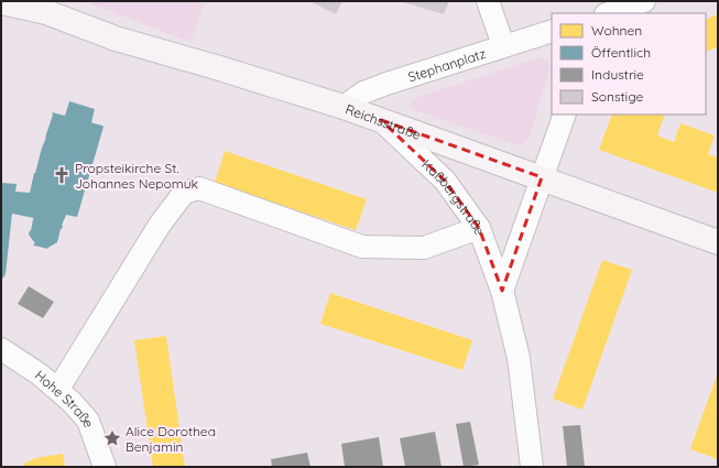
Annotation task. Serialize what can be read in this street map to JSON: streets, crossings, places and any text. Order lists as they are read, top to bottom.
{
  "streets": {
    "main road": ["Reichsstraße"],
    "street": ["Stephanplatz", "Kaßbergstraße", "Hohe Straße"]
  },
  "crossings": [
    ["Stephanplatz", "Reichsstraße"],
    ["Reichsstraße", "Kaßbergstraße"]
  ],
  "places": {
    "church": ["Propsteikirche St. Johannes Nepomuk"],
    "place": ["Alice Dorothea Benjamin"]
  },
  "legend": [
    "Wohnen",
    "Öffentlich",
    "Industrie",
    "Sonstige"
  ]
}
